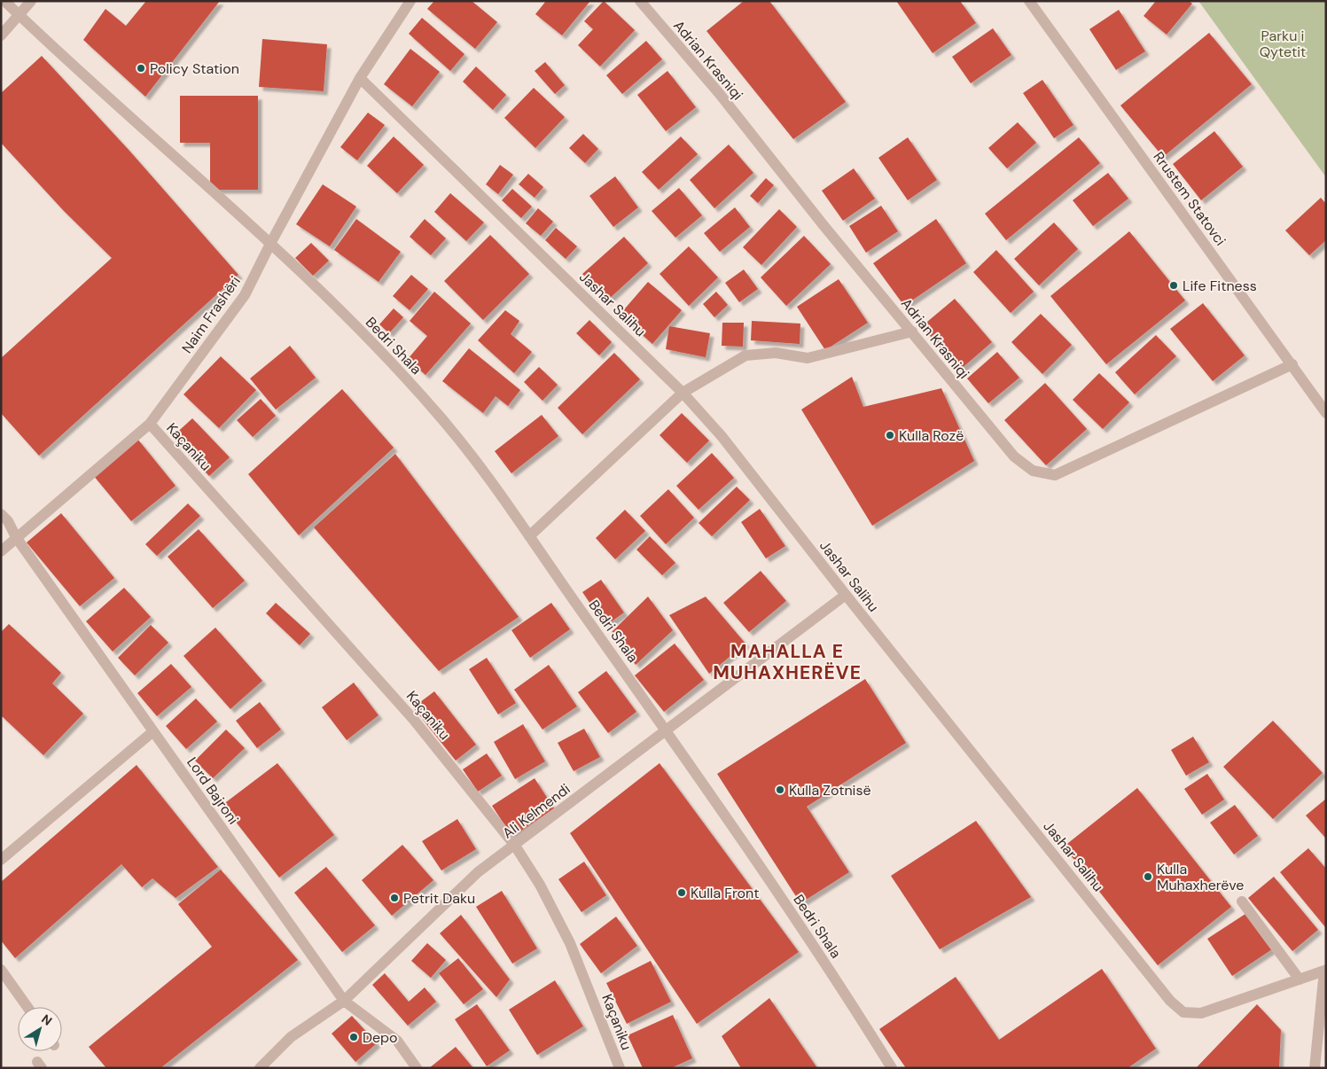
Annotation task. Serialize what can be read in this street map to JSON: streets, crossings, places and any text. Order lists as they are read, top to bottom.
{
  "streets": {
    "street": [
      "Adrian Krasniqi",
      "Rrustem Statovci",
      "Jashar Salihu",
      "Naim Frashëri",
      "Bedri Shala",
      "Kaçaniku",
      "Lord Bajroni",
      "Ali Kelmendi"
    ]
  },
  "crossings": [
    ["Adrian Krasniqi", "Rrustem Statovci"],
    ["Jashar Salihu", "Naim Frashëri"],
    ["Jashar Salihu", "Ali Kelmendi"],
    ["Naim Frashëri", "Bedri Shala"],
    ["Naim Frashëri", "Kaçaniku"],
    ["Naim Frashëri", "Lord Bajroni"],
    ["Bedri Shala", "Ali Kelmendi"],
    ["Kaçaniku", "Ali Kelmendi"],
    ["Lord Bajroni", "Ali Kelmendi"]
  ],
  "districts": ["MAHALLA E MUHAXHERËVE"],
  "parks": ["Parku i Qytetit"],
  "places": [
    "Policy Station",
    "Life Fitness",
    "Kulla Rozë",
    "Kulla Zotnisë",
    "Kulla Muhaxherëve",
    "Kulla Front",
    "Petrit Daku",
    "Depo"
  ],
  "north": "top right"
}
